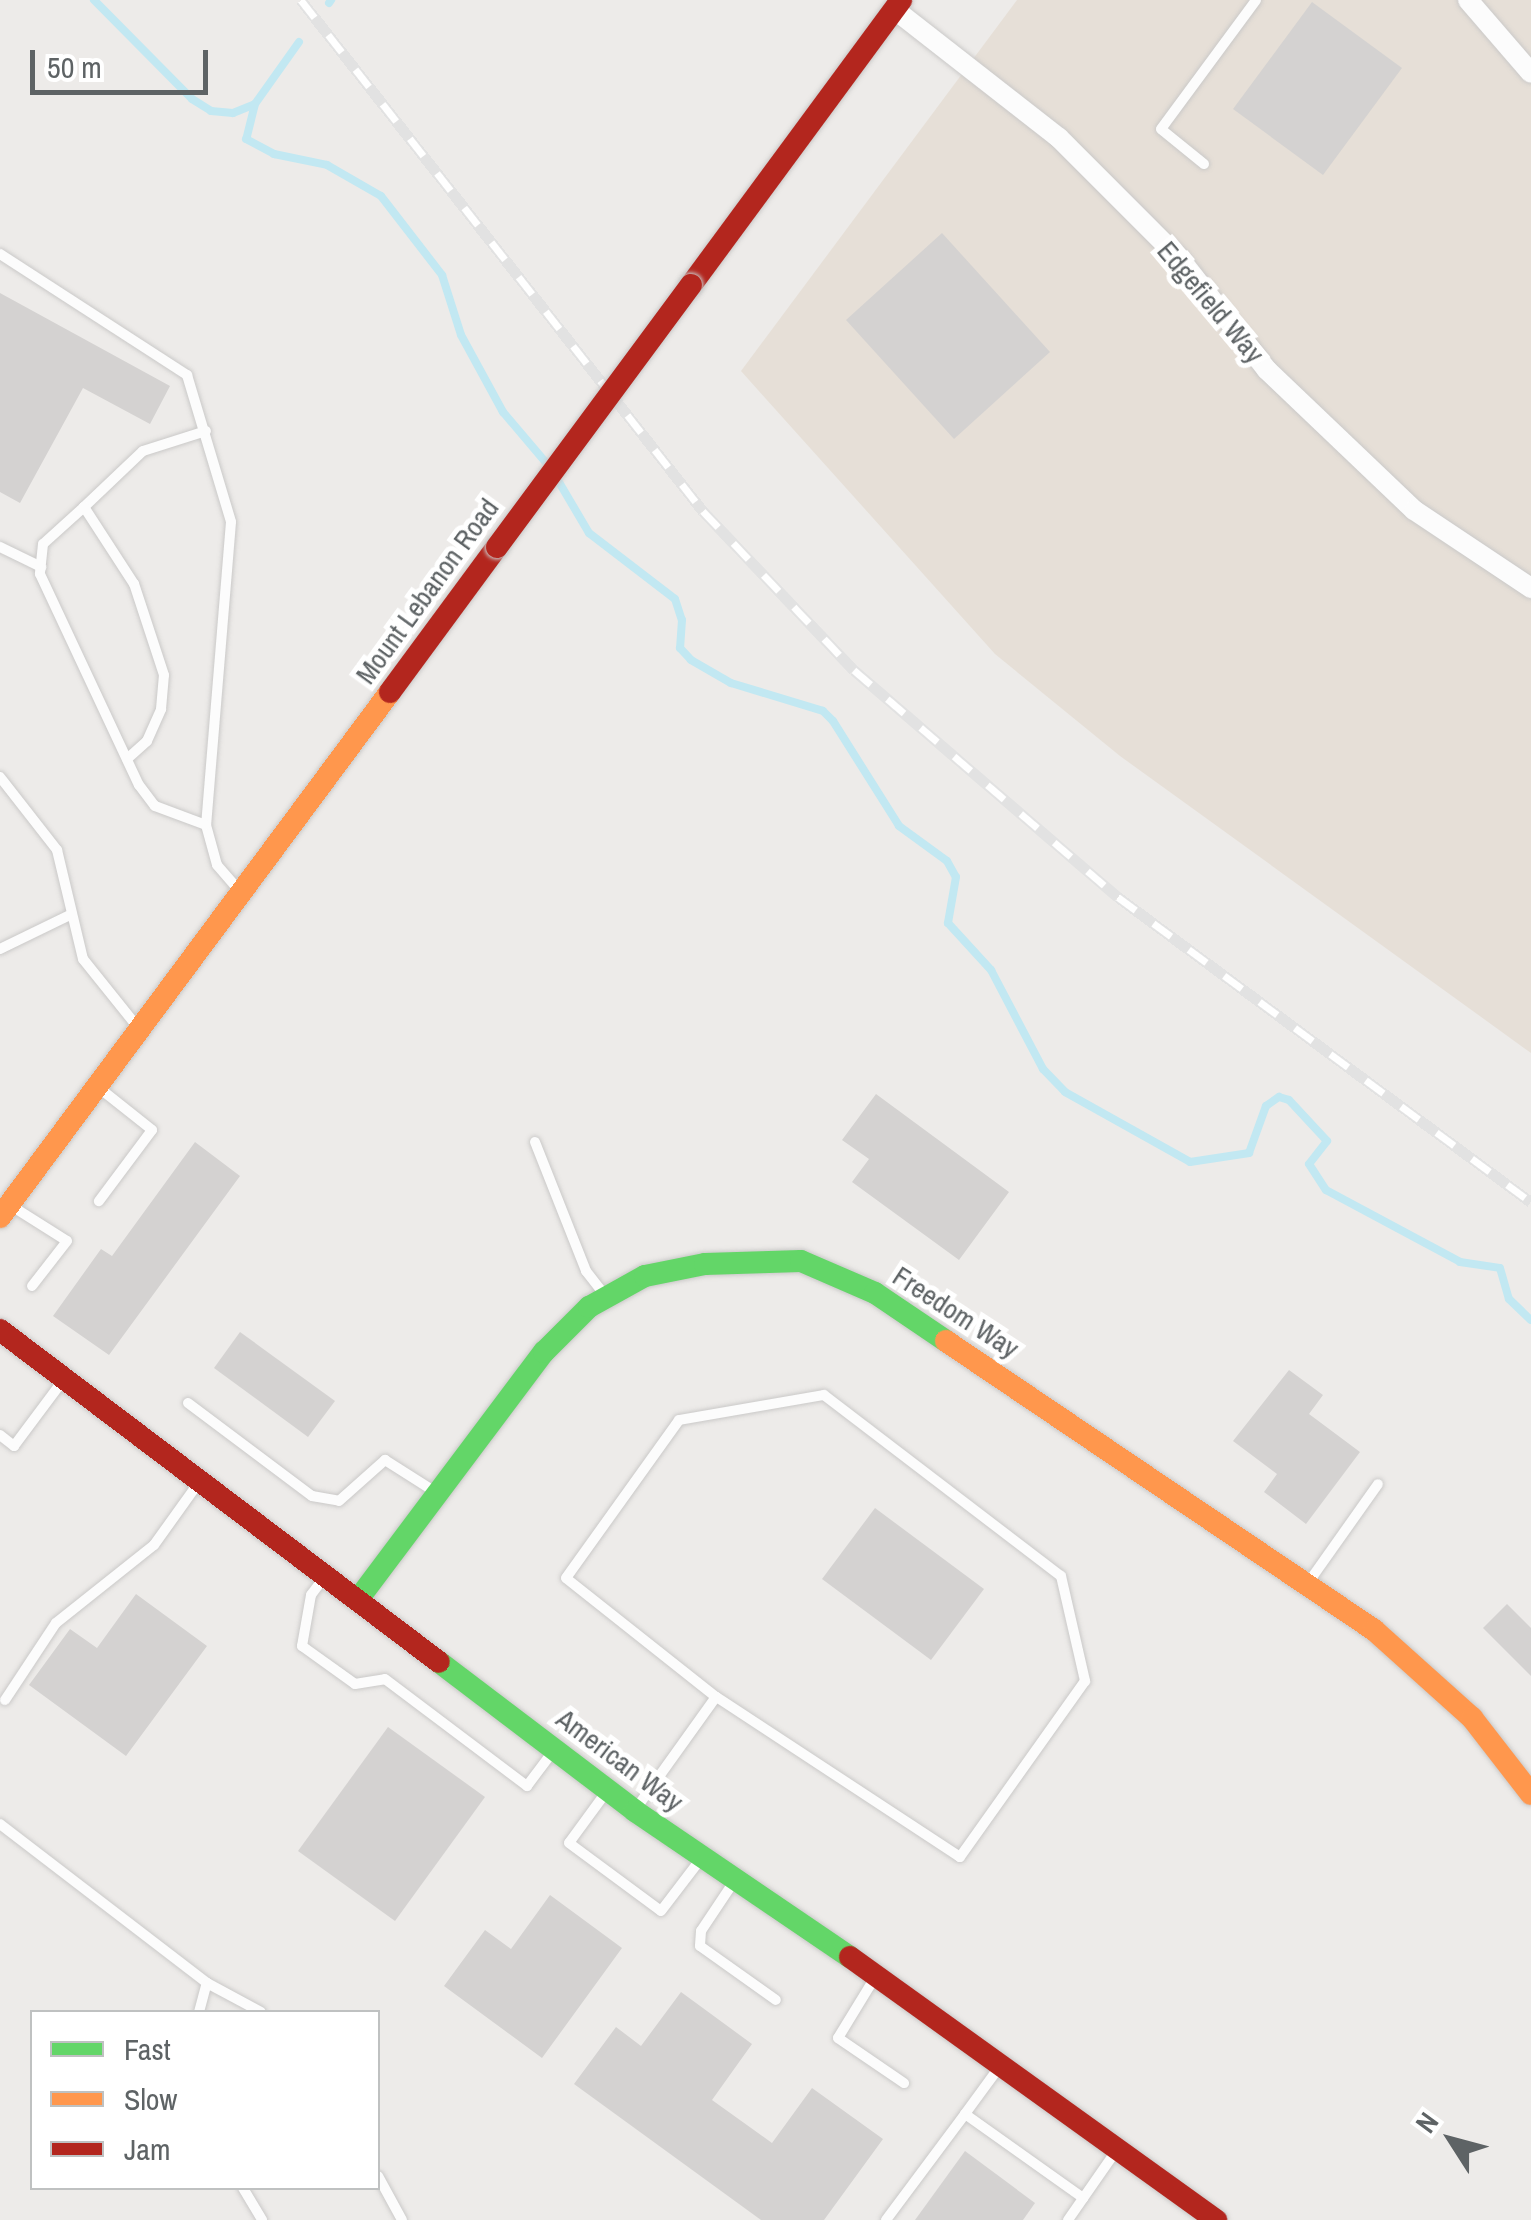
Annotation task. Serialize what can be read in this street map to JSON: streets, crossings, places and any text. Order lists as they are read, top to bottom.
{
  "streets": {
    "street": [
      "Edgefield Way",
      "Mount Lebanon Road",
      "Freedom Way",
      "American Way"
    ]
  },
  "crossings": [
    ["Edgefield Way", "Mount Lebanon Road"],
    ["Freedom Way", "American Way"]
  ],
  "legend": ["Fast", "Slow", "Jam"],
  "scale_bar": "50 m",
  "north": "top left"
}
